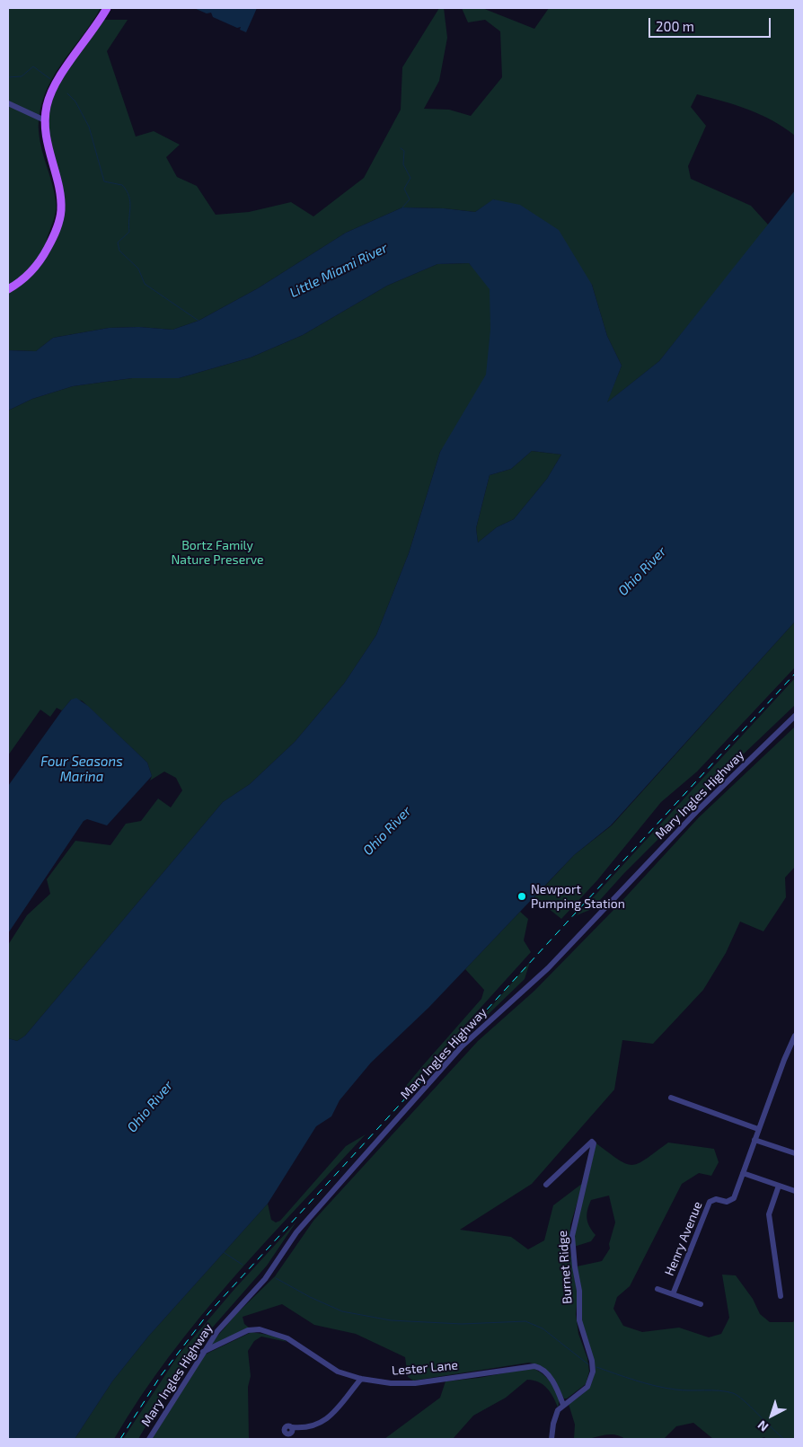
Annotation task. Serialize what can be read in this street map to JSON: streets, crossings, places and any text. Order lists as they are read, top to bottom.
{
  "streets": {
    "street": [
      "Mary Ingles Highway",
      "Henry Avenue",
      "Burnet Ridge",
      "Lester Lane"
    ]
  },
  "crossings": [
    ["Mary Ingles Highway", "Lester Lane"],
    ["Burnet Ridge", "Lester Lane"]
  ],
  "water": ["Little Miami River", "Ohio River", "Four Seasons Marina"],
  "parks": ["Bortz Family Nature Preserve"],
  "places": ["Newport Pumping Station"],
  "scale_bar": "200 m",
  "north": "bottom left"
}
